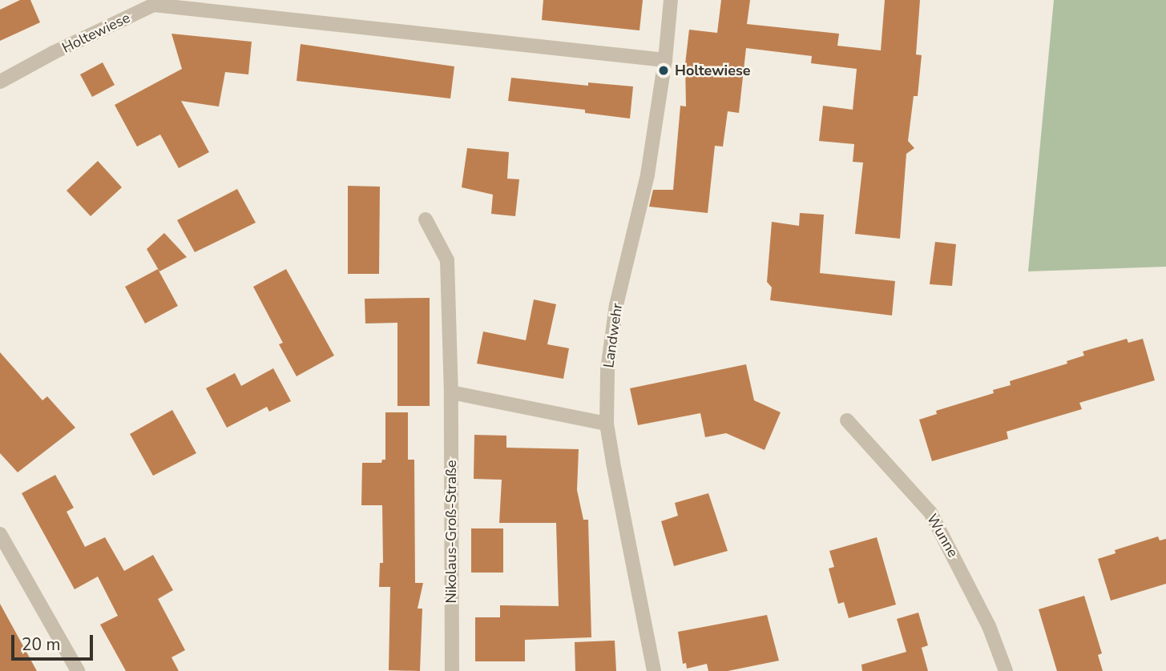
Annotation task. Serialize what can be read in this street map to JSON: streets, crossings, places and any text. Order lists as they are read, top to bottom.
{
  "streets": {
    "street": [
      "Holtewiese",
      "Landwehr",
      "Nikolaus-Groß-Straße",
      "Wunne"
    ]
  },
  "crossings": [
    ["Holtewiese", "Landwehr"]
  ],
  "places": ["Holtewiese"],
  "scale_bar": "20 m"
}
